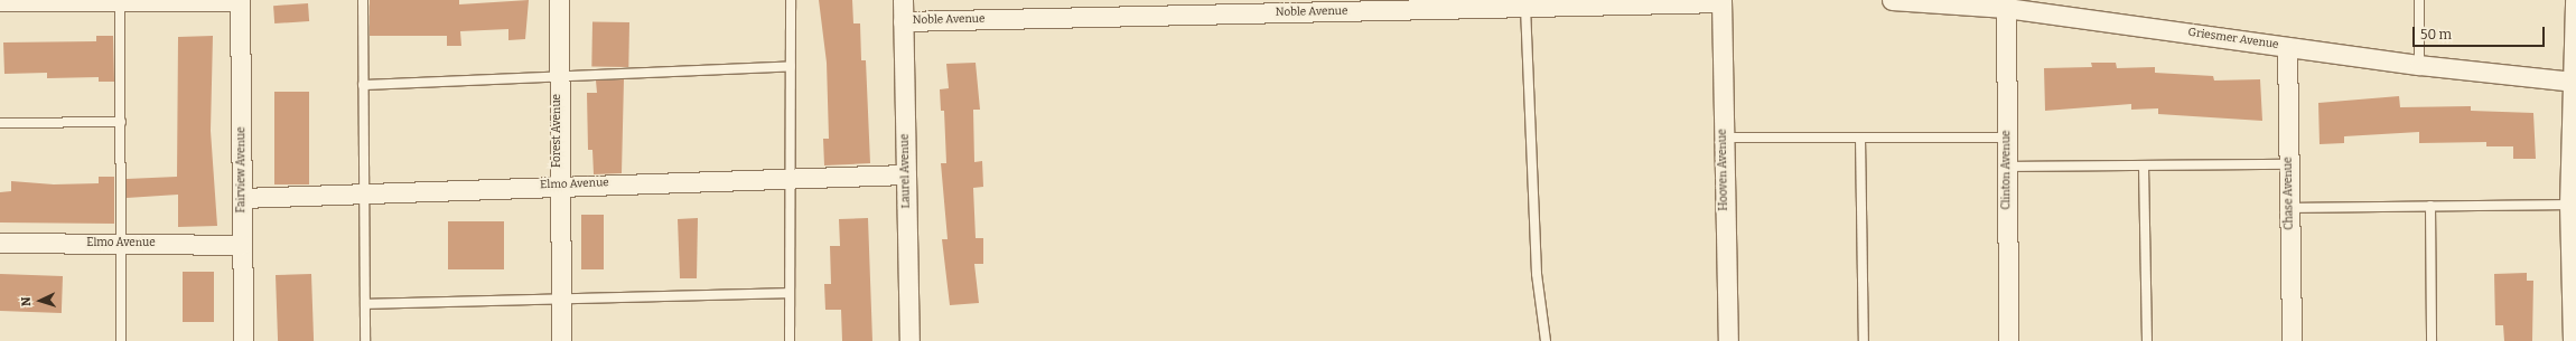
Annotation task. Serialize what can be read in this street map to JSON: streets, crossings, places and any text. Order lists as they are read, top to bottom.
{
  "streets": {
    "street": [
      "Noble Avenue",
      "Griesmer Avenue",
      "Forest Avenue",
      "Fairview Avenue",
      "Hooven Avenue",
      "Clinton Avenue",
      "Laurel Avenue",
      "Elmo Avenue",
      "Chase Avenue"
    ]
  },
  "crossings": [
    ["Noble Avenue", "Hooven Avenue"],
    ["Noble Avenue", "Laurel Avenue"],
    ["Griesmer Avenue", "Clinton Avenue"],
    ["Griesmer Avenue", "Chase Avenue"],
    ["Forest Avenue", "Elmo Avenue"],
    ["Fairview Avenue", "Elmo Avenue"],
    ["Laurel Avenue", "Elmo Avenue"]
  ],
  "scale_bar": "50 m",
  "north": "left"
}
